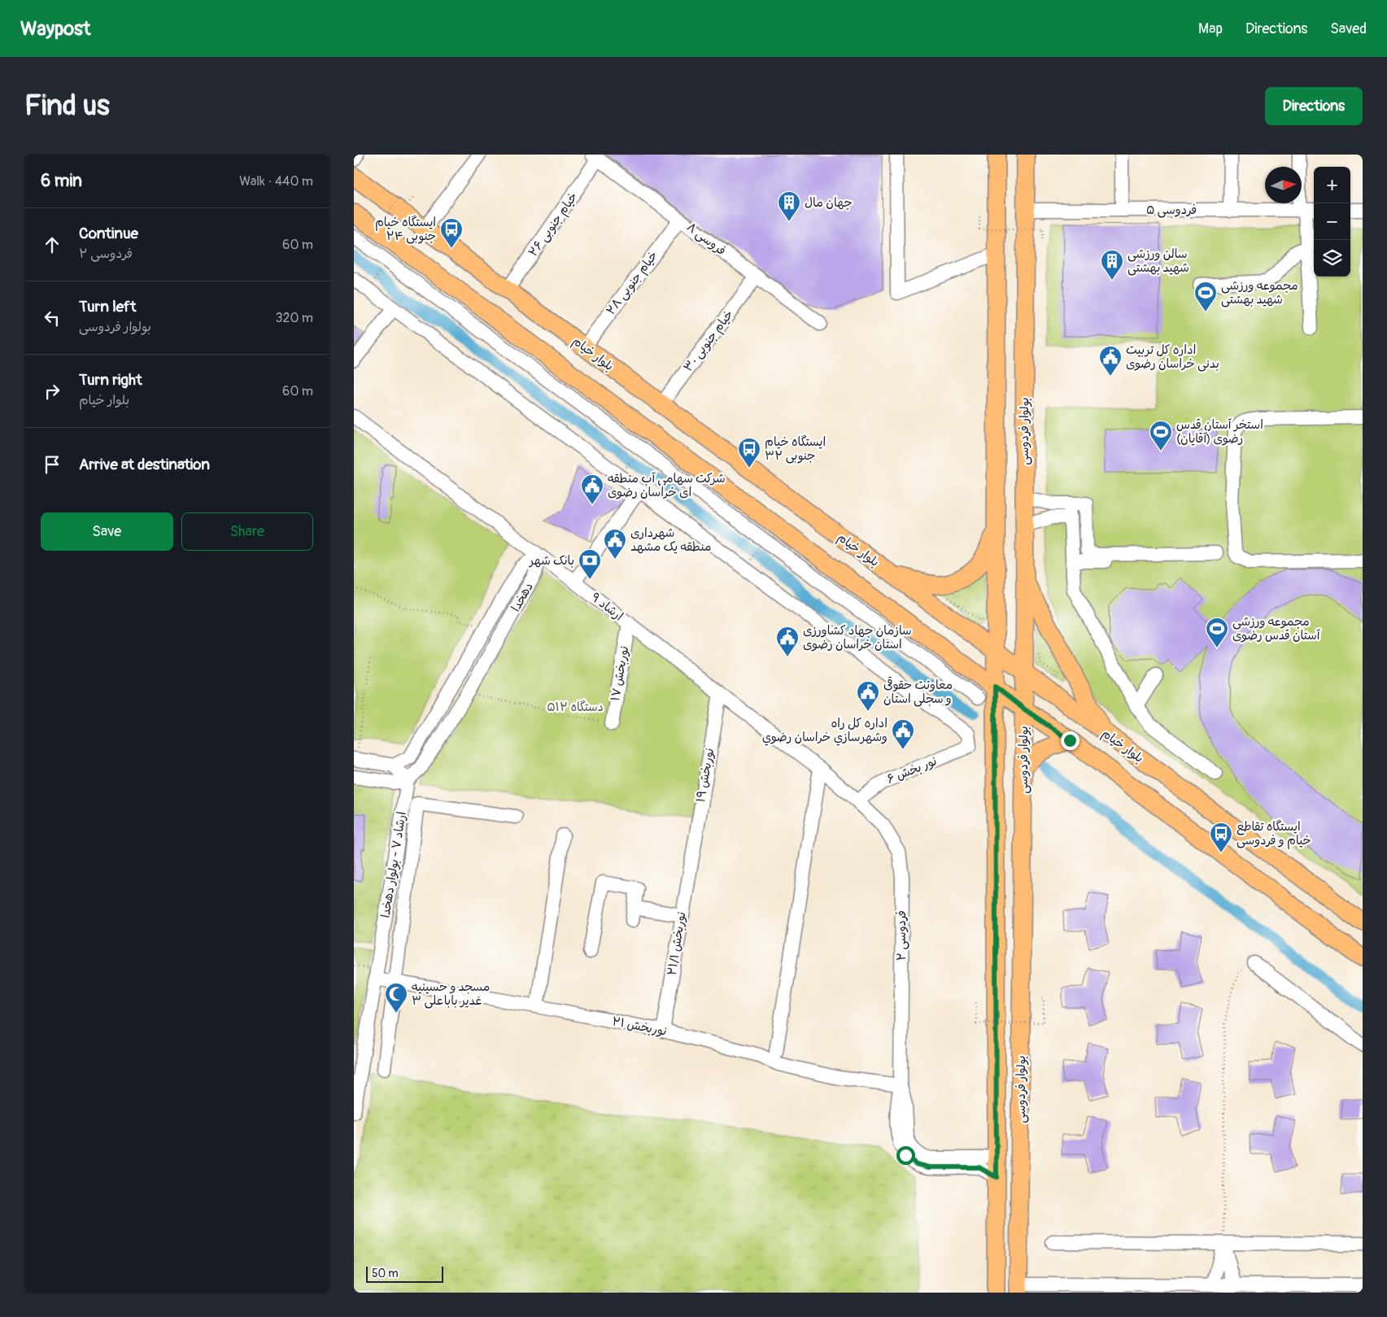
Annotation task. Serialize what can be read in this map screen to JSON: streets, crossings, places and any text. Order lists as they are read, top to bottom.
{
  "streets": {
    "main road": ["بلوار خیام", "بولوار فردوسی"],
    "street": [
      "فردوسی ۵",
      "خیام جنوبی ۲۶",
      "فروسی ۸",
      "خیام جنوبی ۲۸",
      "خیام جنوبی ۳۰",
      "دهخدا",
      "ارشاد ۹",
      "نوربخش ۱۷",
      "نور بخش ۶",
      "نوربخش ۱۹",
      "ارشاد ۷ - بولوار دهخدا",
      "فردوسی ۲",
      "نوربخش ۲۱/۱",
      "نوربخش ۲۱"
    ]
  },
  "crossings": [
    ["فردوسی ۵", "بولوار فردوسی"],
    ["خیام جنوبی ۲۶", "فروسی ۸"],
    ["خیام جنوبی ۲۶", "بلوار خیام"],
    ["فروسی ۸", "خیام جنوبی ۲۸"],
    ["فروسی ۸", "خیام جنوبی ۳۰"],
    ["خیام جنوبی ۲۸", "بلوار خیام"],
    ["خیام جنوبی ۳۰", "بلوار خیام"],
    ["بلوار خیام", "بولوار فردوسی"],
    ["بولوار فردوسی", "فردوسی ۲"],
    ["دهخدا", "ارشاد ۹"],
    ["دهخدا", "ارشاد ۷ - بولوار دهخدا"],
    ["ارشاد ۹", "نوربخش ۱۷"],
    ["ارشاد ۹", "نور بخش ۶"],
    ["ارشاد ۹", "نوربخش ۱۹"],
    ["ارشاد ۹", "فردوسی ۲"],
    ["نور بخش ۶", "فردوسی ۲"],
    ["نوربخش ۱۹", "نوربخش ۲۱/۱"],
    ["ارشاد ۷ - بولوار دهخدا", "نوربخش ۲۱"],
    ["فردوسی ۲", "نوربخش ۲۱"],
    ["نوربخش ۲۱/۱", "نوربخش ۲۱"]
  ],
  "parks": ["۵۱۲ دستگاه"],
  "places": {
    "building": ["جهان مال", "سالن ورزشی شهید بهشتی"],
    "bus stop": ["ایستگاه خیام جنوبی ۲۴", "ایستگاه خیام جنوبی ۳۲", "ایستگاه تقاطع خیام و فردوسی"],
    "sports": ["مجموعه ورزشی شهید بهشتی", "استخر آستان قدس رضوی (آقایان)", "مجموعه ورزشی آستان قدس رضوی"],
    "public building": [
      "اداره کل تربیت بدنی خراسان رضوی",
      "شرکت سهامی آب منطقه ای خراسان رضوی",
      "شهرداری منطقه یک مشهد",
      "سازمان جهاد کشاورزی استان خراسان رضوی",
      "معاونت حقوقی و سجلی استان",
      "اداره كل راه وشهرسازي خراسان رضوي"
    ],
    "bank": ["بانک شهر"],
    "mosque": ["مسجد و حسینیه غدیر باباعلی ۳"]
  },
  "scale_bar": "50 m",
  "north": "right",
  "page": {
    "header": "Waypost",
    "nav": ["Map", "Directions", "Saved"],
    "buttons": [
      "Directions",
      ["Save", "Share"]
    ],
    "title": "Find us",
    "heading": ["6 min", "Walk · 440 m"],
    "map_buttons": ["+", "−"],
    "list": [
      ["Continue", "فردوسی ۲", "60 m"],
      ["Turn left", "بولوار فردوسی", "320 m"],
      ["Turn right", "بلوار خیام", "60 m"],
      "Arrive at destination"
    ],
    "scale": "50 m"
  }
}
